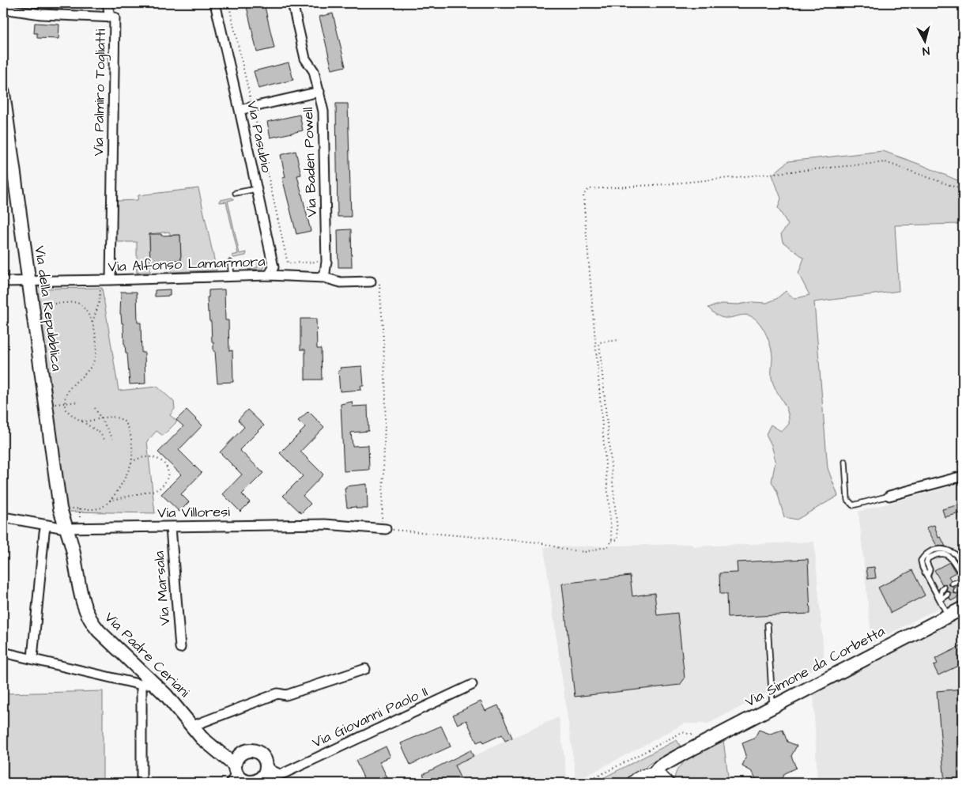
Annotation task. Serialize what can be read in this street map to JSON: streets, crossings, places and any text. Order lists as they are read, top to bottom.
{
  "streets": {
    "street": [
      "Via Palmiro Togliatti",
      "Via Pasubio",
      "Via Baden Powell",
      "Via Alfonso Lamarmora",
      "Via della Repubblica",
      "Via Villoresi",
      "Via Marsala",
      "Via Padre Ceriani",
      "Via Simone da Corbetta",
      "Via Giovanni Paolo II"
    ]
  },
  "crossings": [
    ["Via Palmiro Togliatti", "Via Alfonso Lamarmora"],
    ["Via Pasubio", "Via Alfonso Lamarmora"],
    ["Via Baden Powell", "Via Alfonso Lamarmora"],
    ["Via Alfonso Lamarmora", "Via della Repubblica"],
    ["Via della Repubblica", "Via Villoresi"],
    ["Via della Repubblica", "Via Padre Ceriani"],
    ["Via Villoresi", "Via Marsala"],
    ["Via Villoresi", "Via Padre Ceriani"],
    ["Via Padre Ceriani", "Via Giovanni Paolo II"]
  ],
  "north": "bottom"
}
